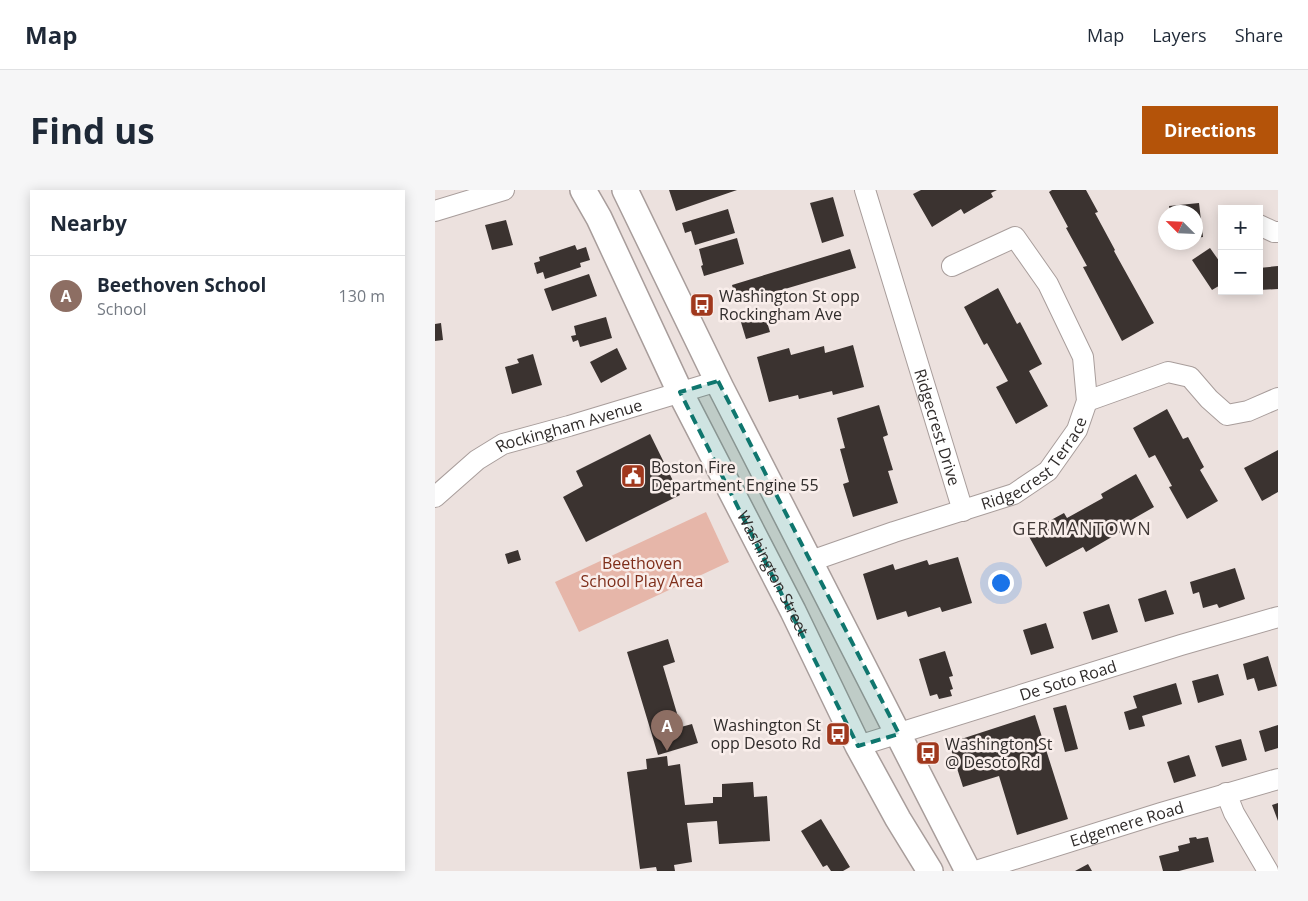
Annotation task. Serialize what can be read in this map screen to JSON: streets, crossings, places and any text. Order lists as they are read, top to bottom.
{
  "streets": {
    "main road": ["Washington Street"],
    "street": [
      "Rockingham Avenue",
      "Ridgecrest Drive",
      "Ridgecrest Terrace",
      "De Soto Road",
      "Edgemere Road"
    ]
  },
  "crossings": [
    ["Rockingham Avenue", "Washington Street"],
    ["Ridgecrest Drive", "Ridgecrest Terrace"],
    ["Washington Street", "De Soto Road"]
  ],
  "districts": ["GERMANTOWN"],
  "parks": ["Beethoven School Play Area"],
  "places": {
    "bus stop": ["Washington St opp Rockingham Ave", "Washington St opp Desoto Rd", "Washington St @ Desoto Rd"],
    "public building": ["Boston Fire Department Engine 55"]
  },
  "north": "top left",
  "page": {
    "header": "Map",
    "nav": ["Map", "Layers", "Share"],
    "buttons": "Directions",
    "title": "Find us",
    "heading": "Nearby",
    "map_buttons": ["+", "−"],
    "list": [
      {
        "mark": "A",
        "name": "Beethoven School",
        "note": "School",
        "value": "130 m"
      }
    ],
    "pins": "A"
  }
}
